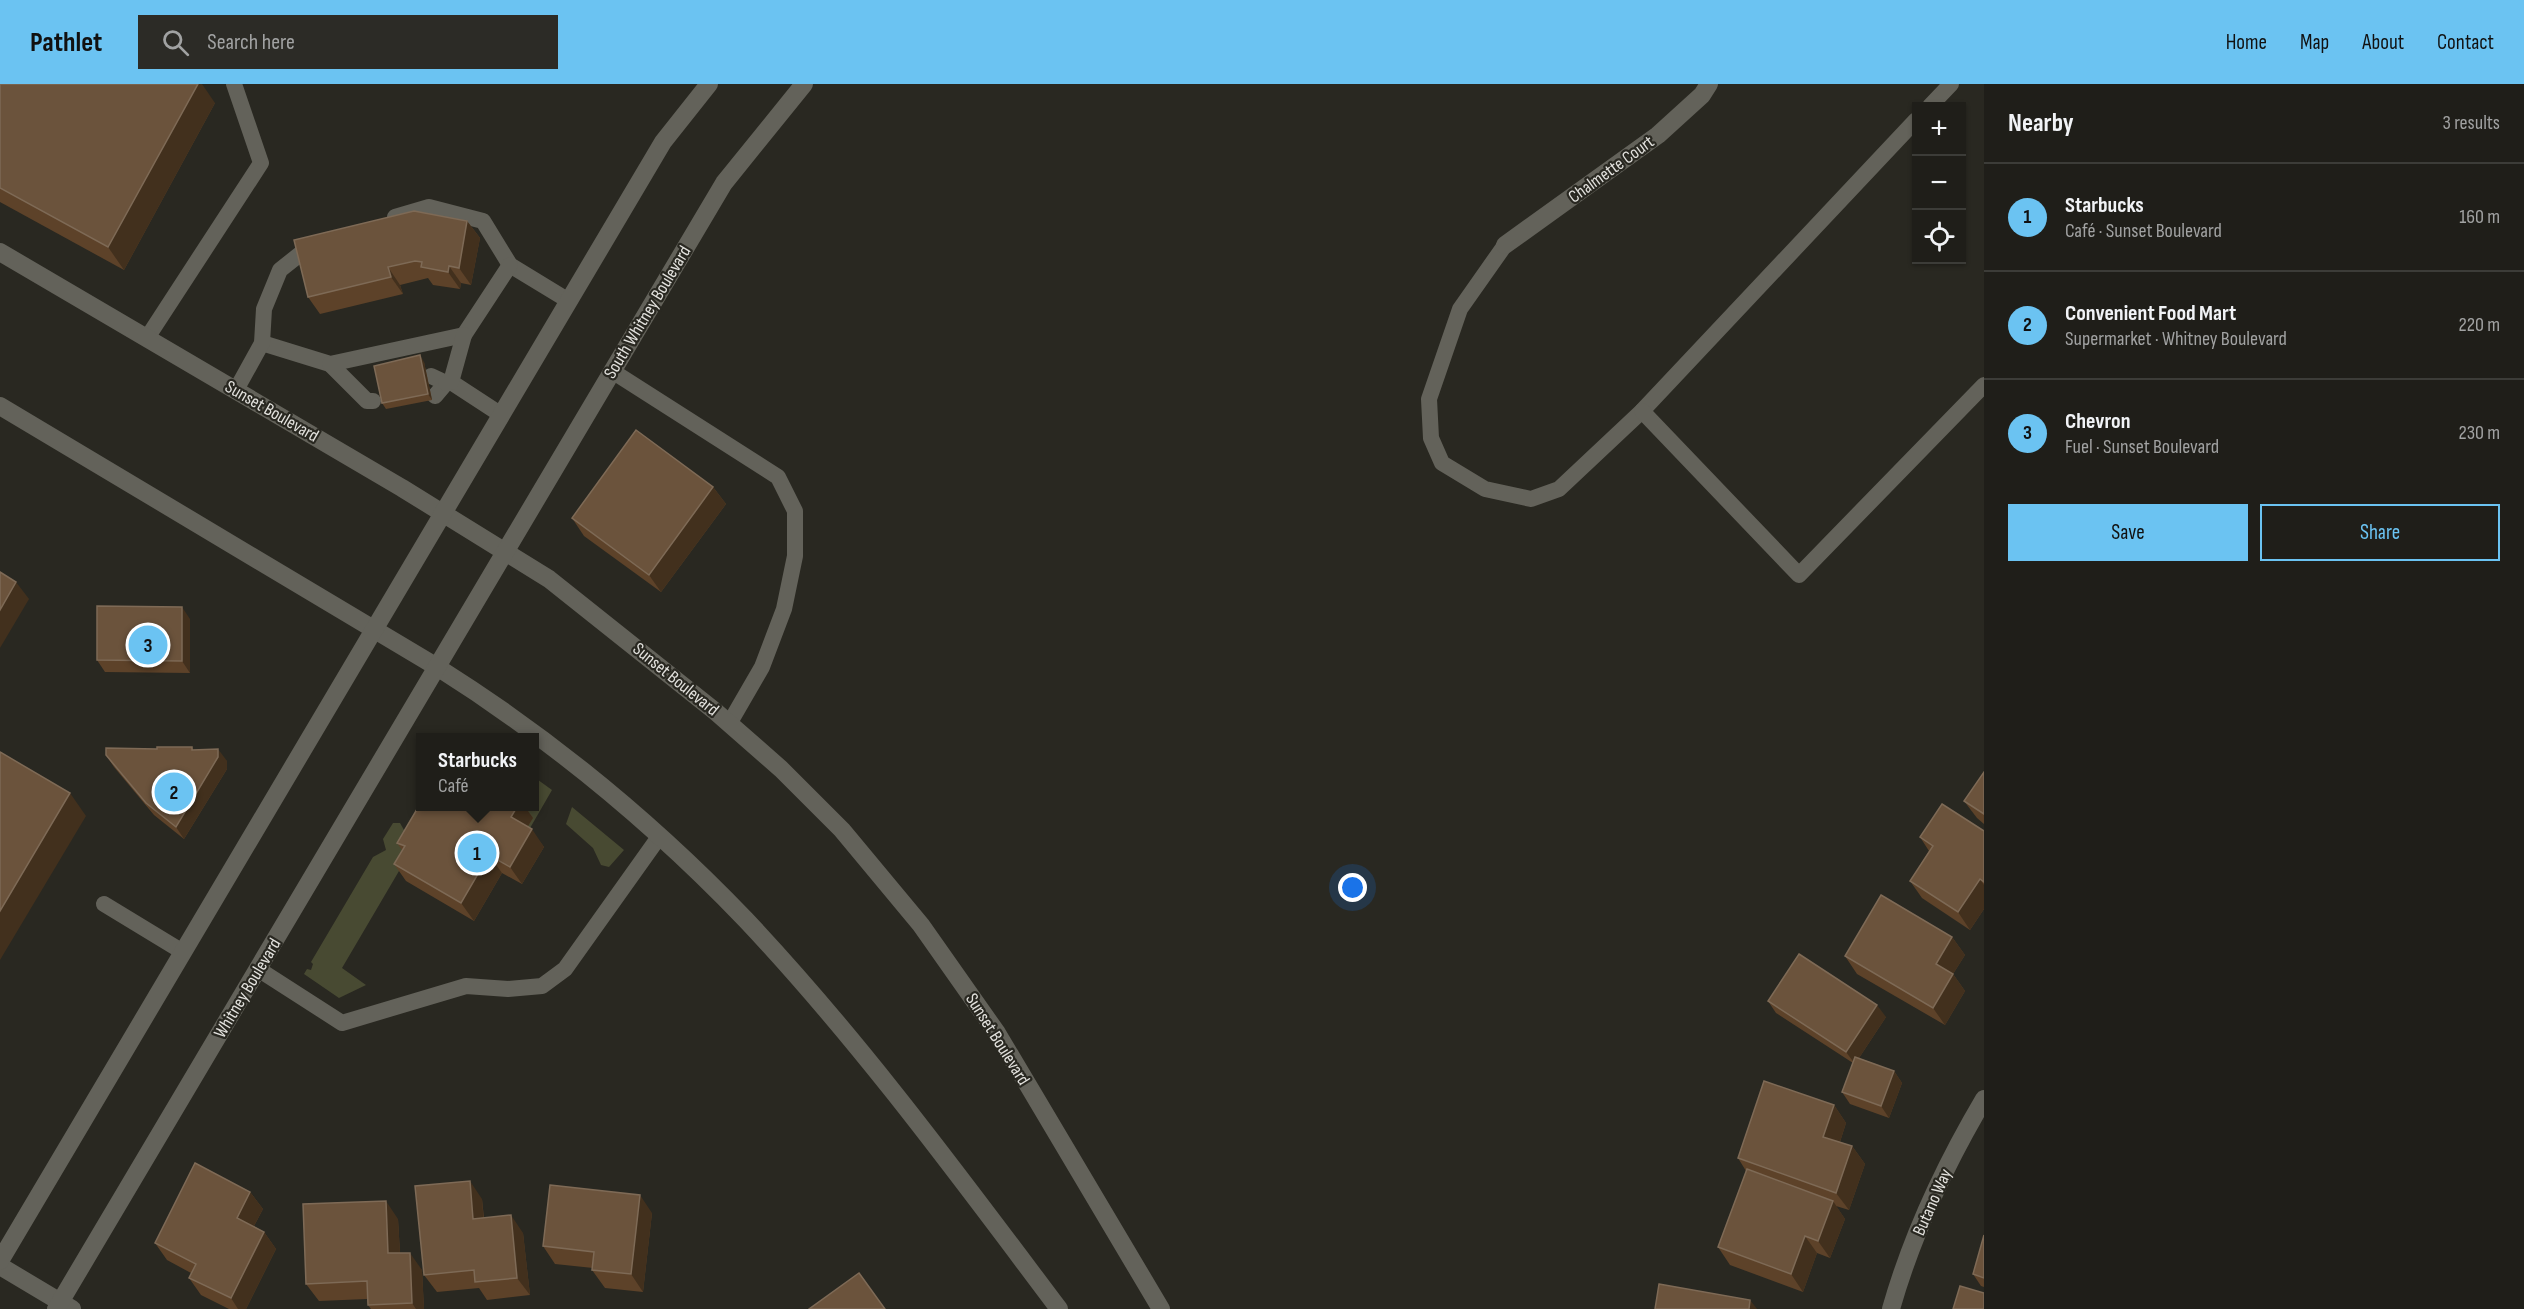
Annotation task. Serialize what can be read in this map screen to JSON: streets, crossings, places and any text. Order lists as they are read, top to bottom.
{
  "streets": {
    "street": [
      "Chalmette Court",
      "South Whitney Boulevard",
      "Sunset Boulevard",
      "Whitney Boulevard",
      "Butano Way"
    ]
  },
  "crossings": [
    ["South Whitney Boulevard", "Sunset Boulevard"],
    ["South Whitney Boulevard", "Whitney Boulevard"]
  ],
  "page": {
    "header": "Pathlet",
    "search": "Search here",
    "nav": [
      "Home",
      "Map",
      "About",
      "Contact"
    ],
    "heading": ["Nearby", "3 results"],
    "map_buttons": ["+", "−"],
    "list": [
      {
        "mark": "1",
        "name": "Starbucks",
        "note": "Café · Sunset Boulevard",
        "value": "160 m"
      },
      {
        "mark": "2",
        "name": "Convenient Food Mart",
        "note": "Supermarket · Whitney Boulevard",
        "value": "220 m"
      },
      {
        "mark": "3",
        "name": "Chevron",
        "note": "Fuel · Sunset Boulevard",
        "value": "230 m"
      }
    ],
    "buttons": ["Save", "Share"],
    "pins": ["3", "2", "1"],
    "popup": ["Starbucks", "Café"]
  }
}
